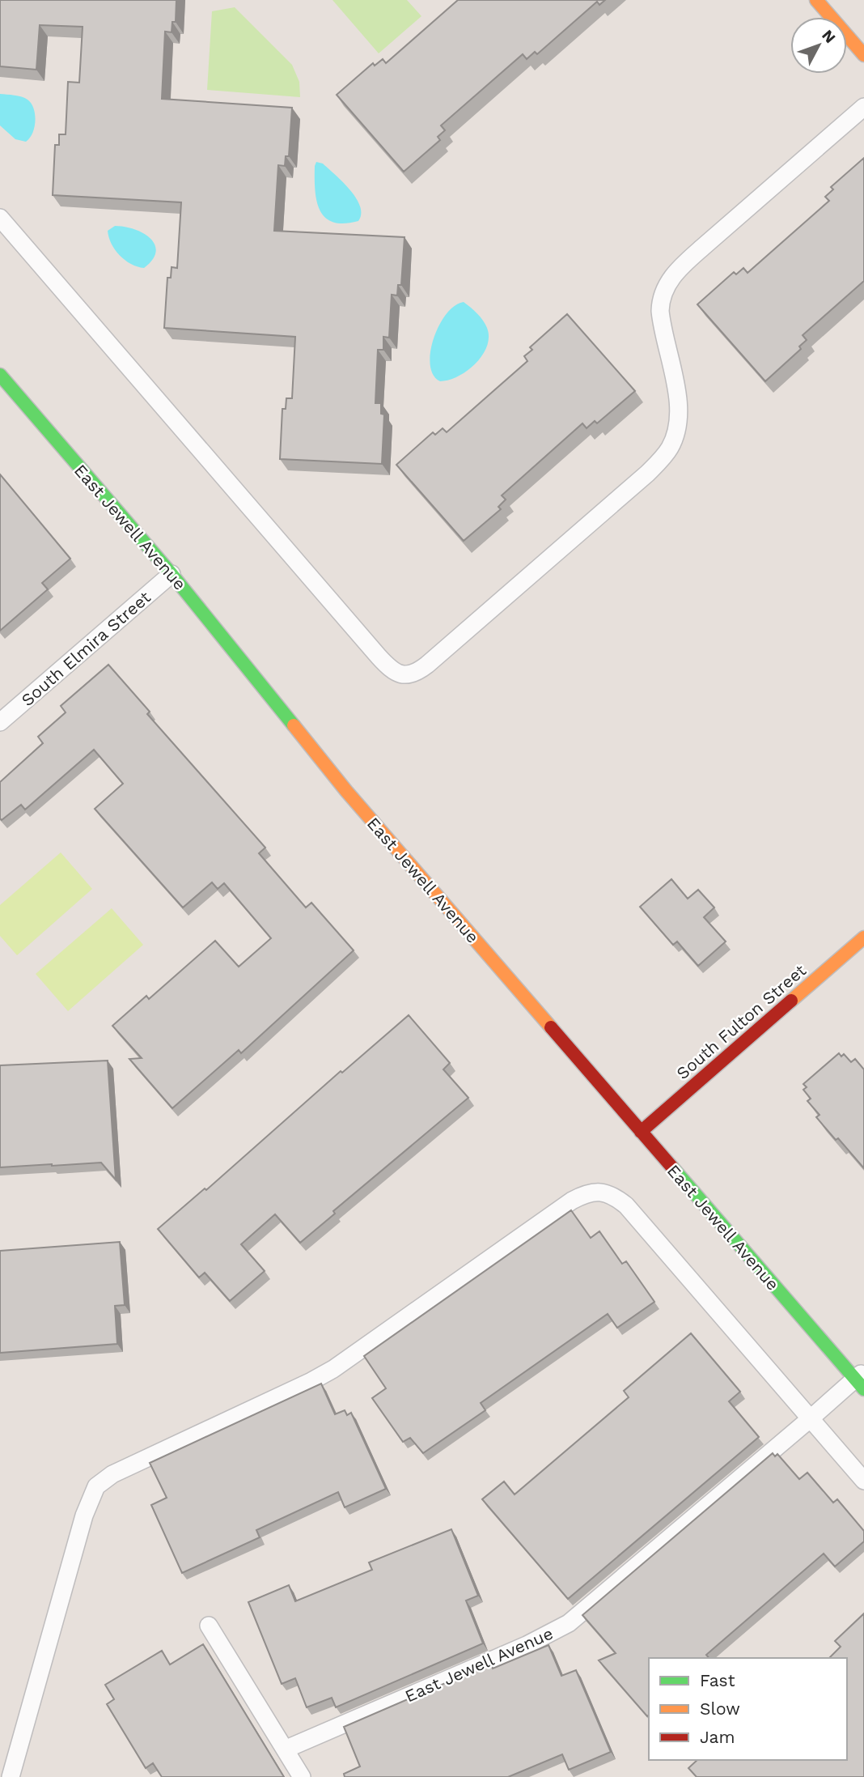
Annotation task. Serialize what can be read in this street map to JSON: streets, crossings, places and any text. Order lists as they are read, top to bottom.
{
  "streets": {
    "street": ["East Jewell Avenue", "South Fulton Street"],
    "lane": ["South Elmira Street"]
  },
  "crossings": [
    ["East Jewell Avenue", "South Elmira Street"],
    ["East Jewell Avenue", "South Fulton Street"]
  ],
  "legend": ["Fast", "Slow", "Jam"],
  "north": "top right"
}
